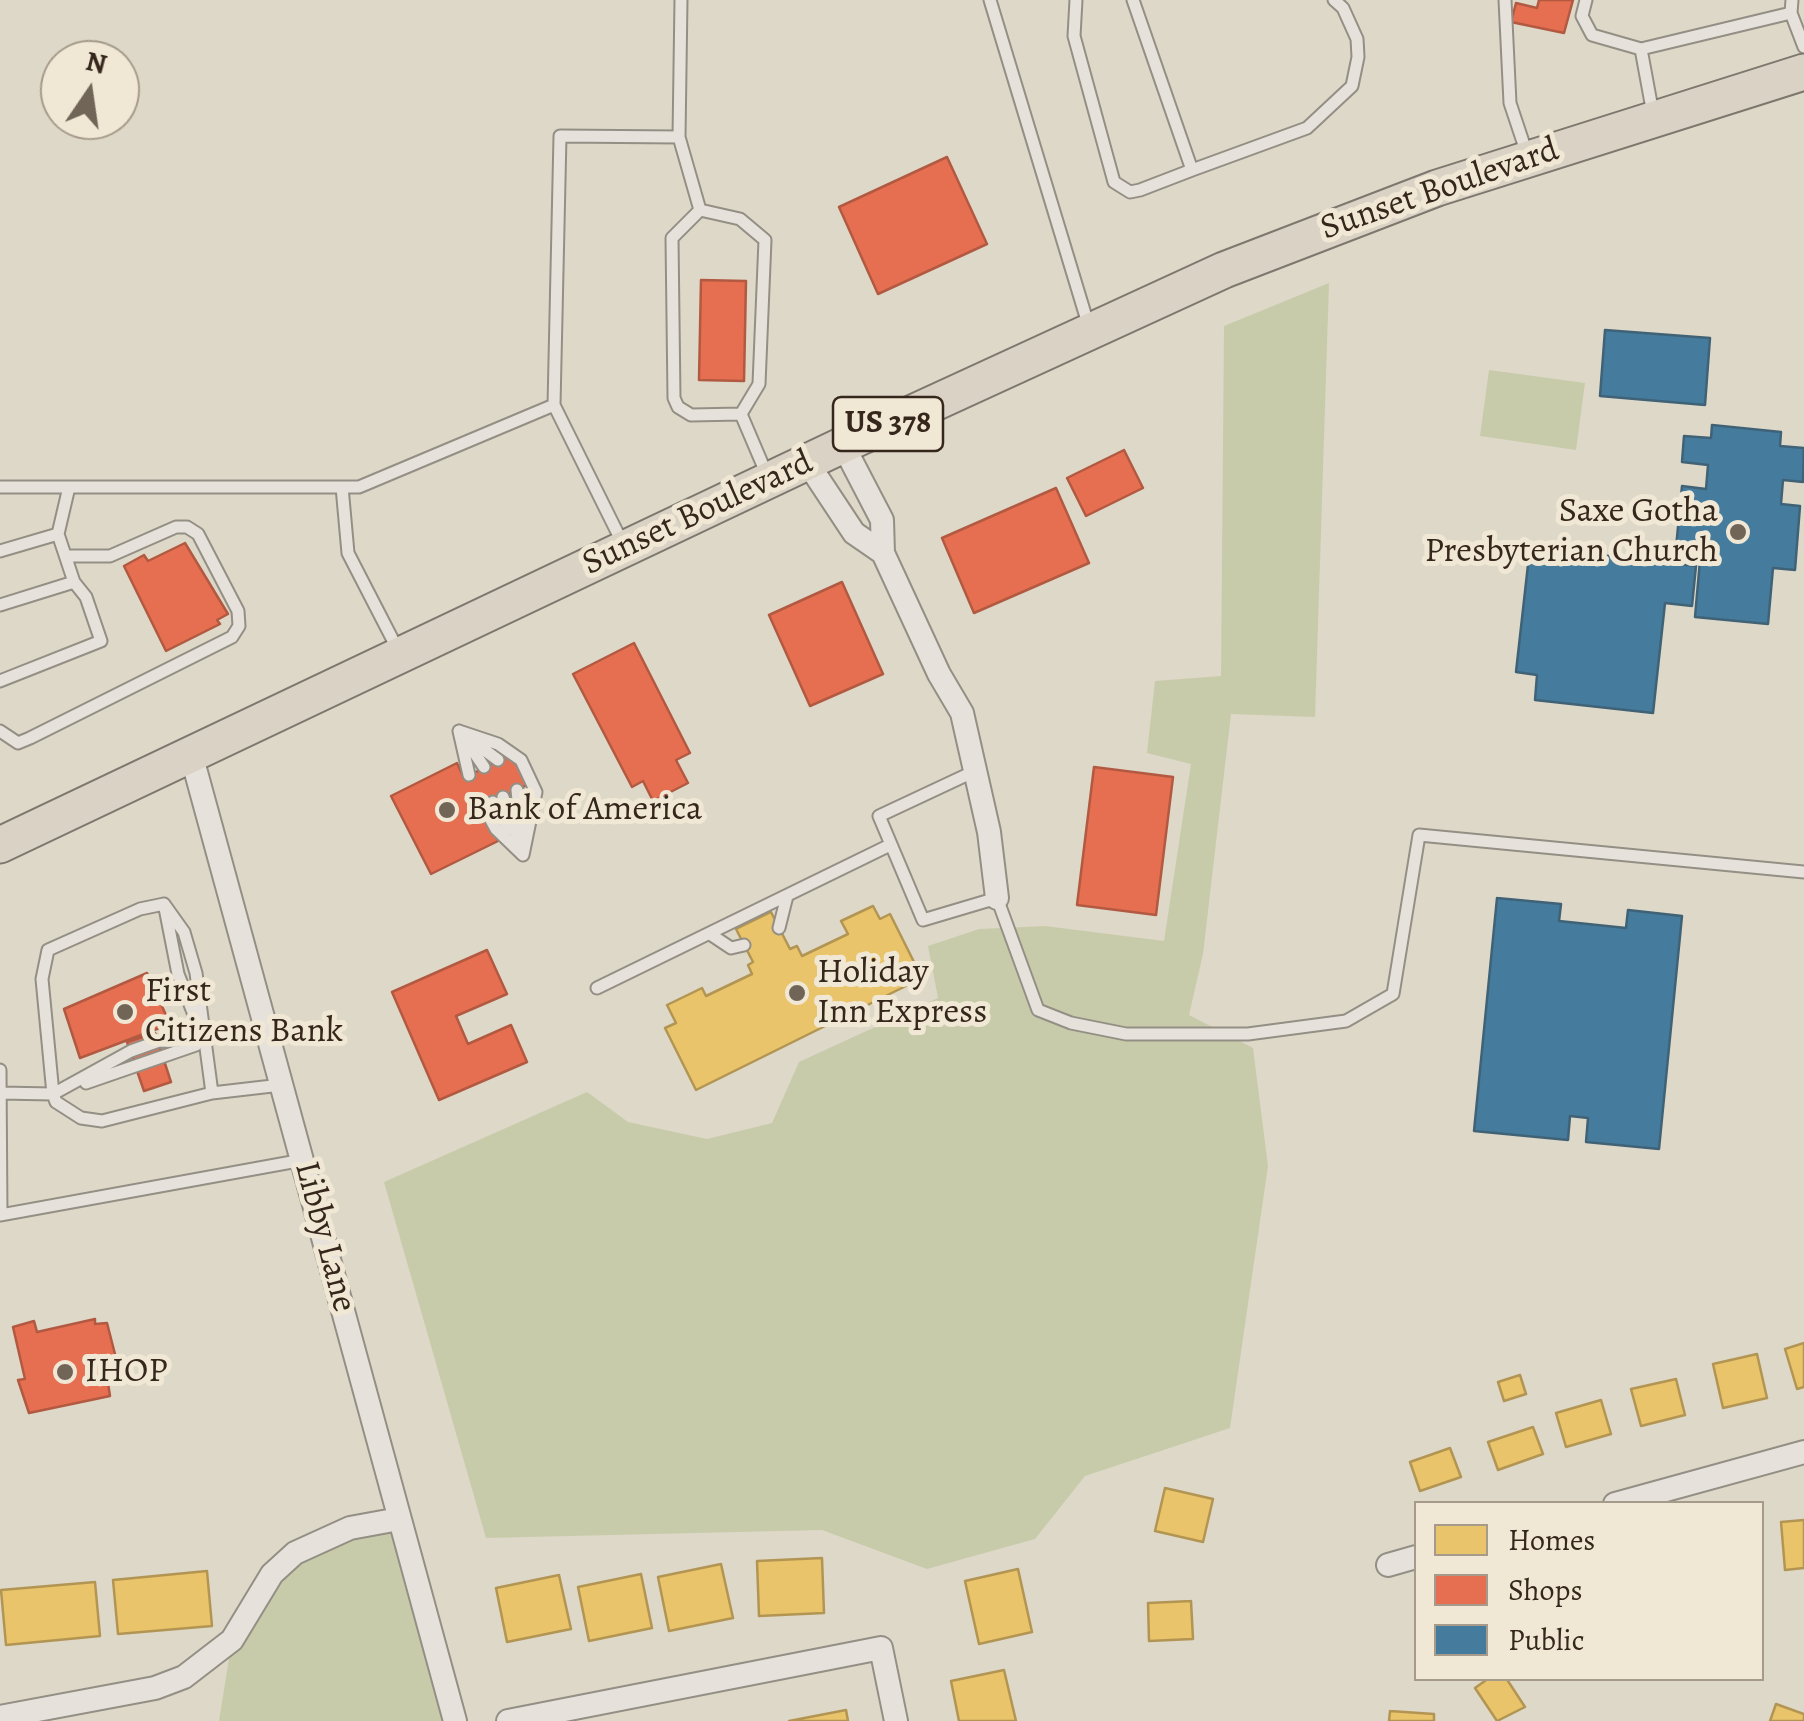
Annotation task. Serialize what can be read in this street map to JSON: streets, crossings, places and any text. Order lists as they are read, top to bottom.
{
  "streets": {
    "main road": ["Sunset Boulevard", "US 378"],
    "street": ["Libby Lane"]
  },
  "crossings": [
    ["Sunset Boulevard", "Libby Lane"]
  ],
  "places": [
    "Saxe Gotha Presbyterian Church",
    "Bank of America",
    "Holiday Inn Express",
    "First Citizens Bank",
    "IHOP"
  ],
  "legend": ["Homes", "Shops", "Public"],
  "north": "top"
}
